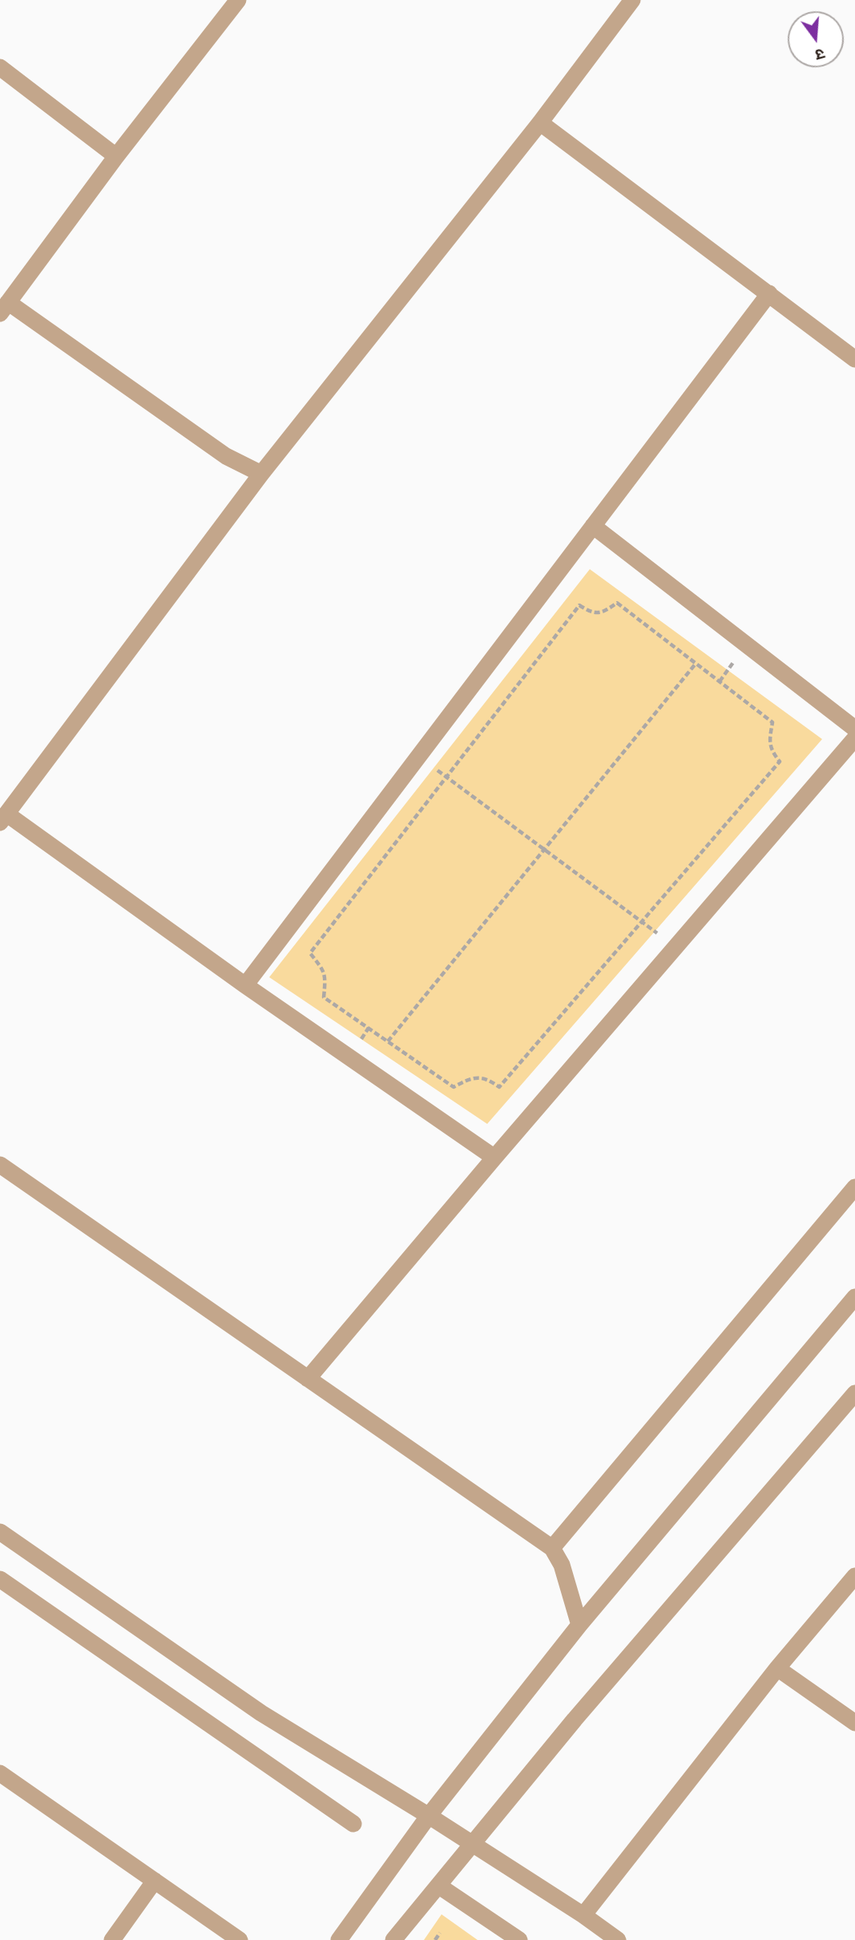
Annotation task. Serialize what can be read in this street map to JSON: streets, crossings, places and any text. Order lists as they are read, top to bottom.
{
  "north": "bottom"
}
